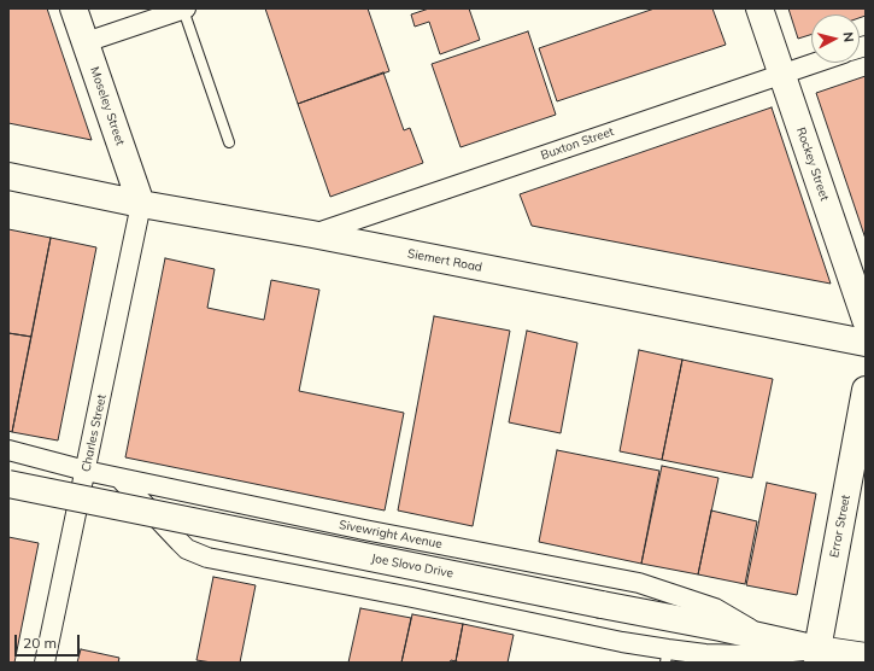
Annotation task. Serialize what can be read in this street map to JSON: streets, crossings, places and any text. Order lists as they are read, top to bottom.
{
  "streets": {
    "main road": [
      "Moseley Street",
      "Rockey Street",
      "Siemert Road",
      "Error Street",
      "Joe Slovo Drive"
    ],
    "street": ["Buxton Street", "Charles Street", "Sivewright Avenue"]
  },
  "crossings": [
    ["Moseley Street", "Siemert Road"],
    ["Moseley Street", "Charles Street"],
    ["Buxton Street", "Rockey Street"],
    ["Buxton Street", "Siemert Road"],
    ["Siemert Road", "Charles Street"],
    ["Charles Street", "Sivewright Avenue"],
    ["Error Street", "Joe Slovo Drive"],
    ["Sivewright Avenue", "Joe Slovo Drive"]
  ],
  "scale_bar": "20 m",
  "north": "right"
}
